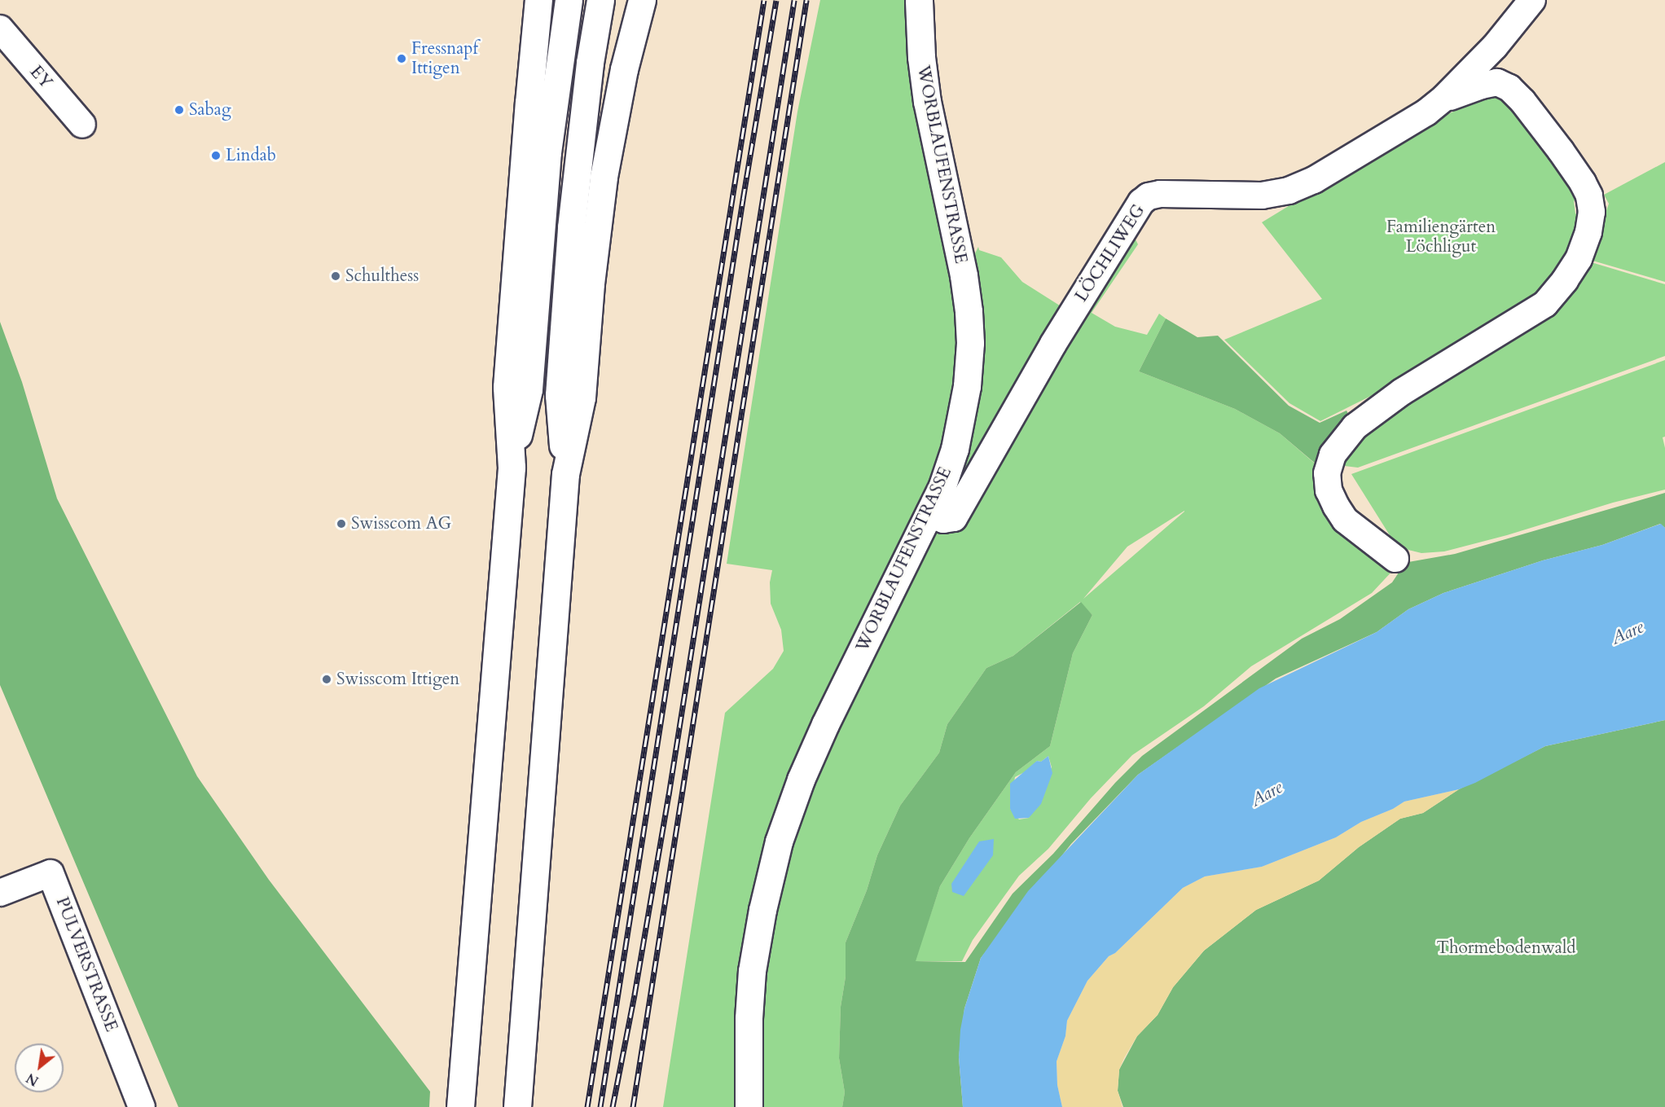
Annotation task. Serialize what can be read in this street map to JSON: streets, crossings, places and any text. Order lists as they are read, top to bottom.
{
  "streets": {
    "main road": ["WORBLAUFENSTRASSE"],
    "street": ["EY", "LÖCHLIWEG", "PULVERSTRASSE"]
  },
  "crossings": [
    ["WORBLAUFENSTRASSE", "LÖCHLIWEG"]
  ],
  "water": ["Aare"],
  "parks": ["Familiengärten Löchligut", "Thormebodenwald"],
  "places": [
    "Fressnapf Ittigen",
    "Sabag",
    "Lindab",
    "Schulthess",
    "Swisscom AG",
    "Swisscom Ittigen"
  ],
  "north": "bottom left"
}
